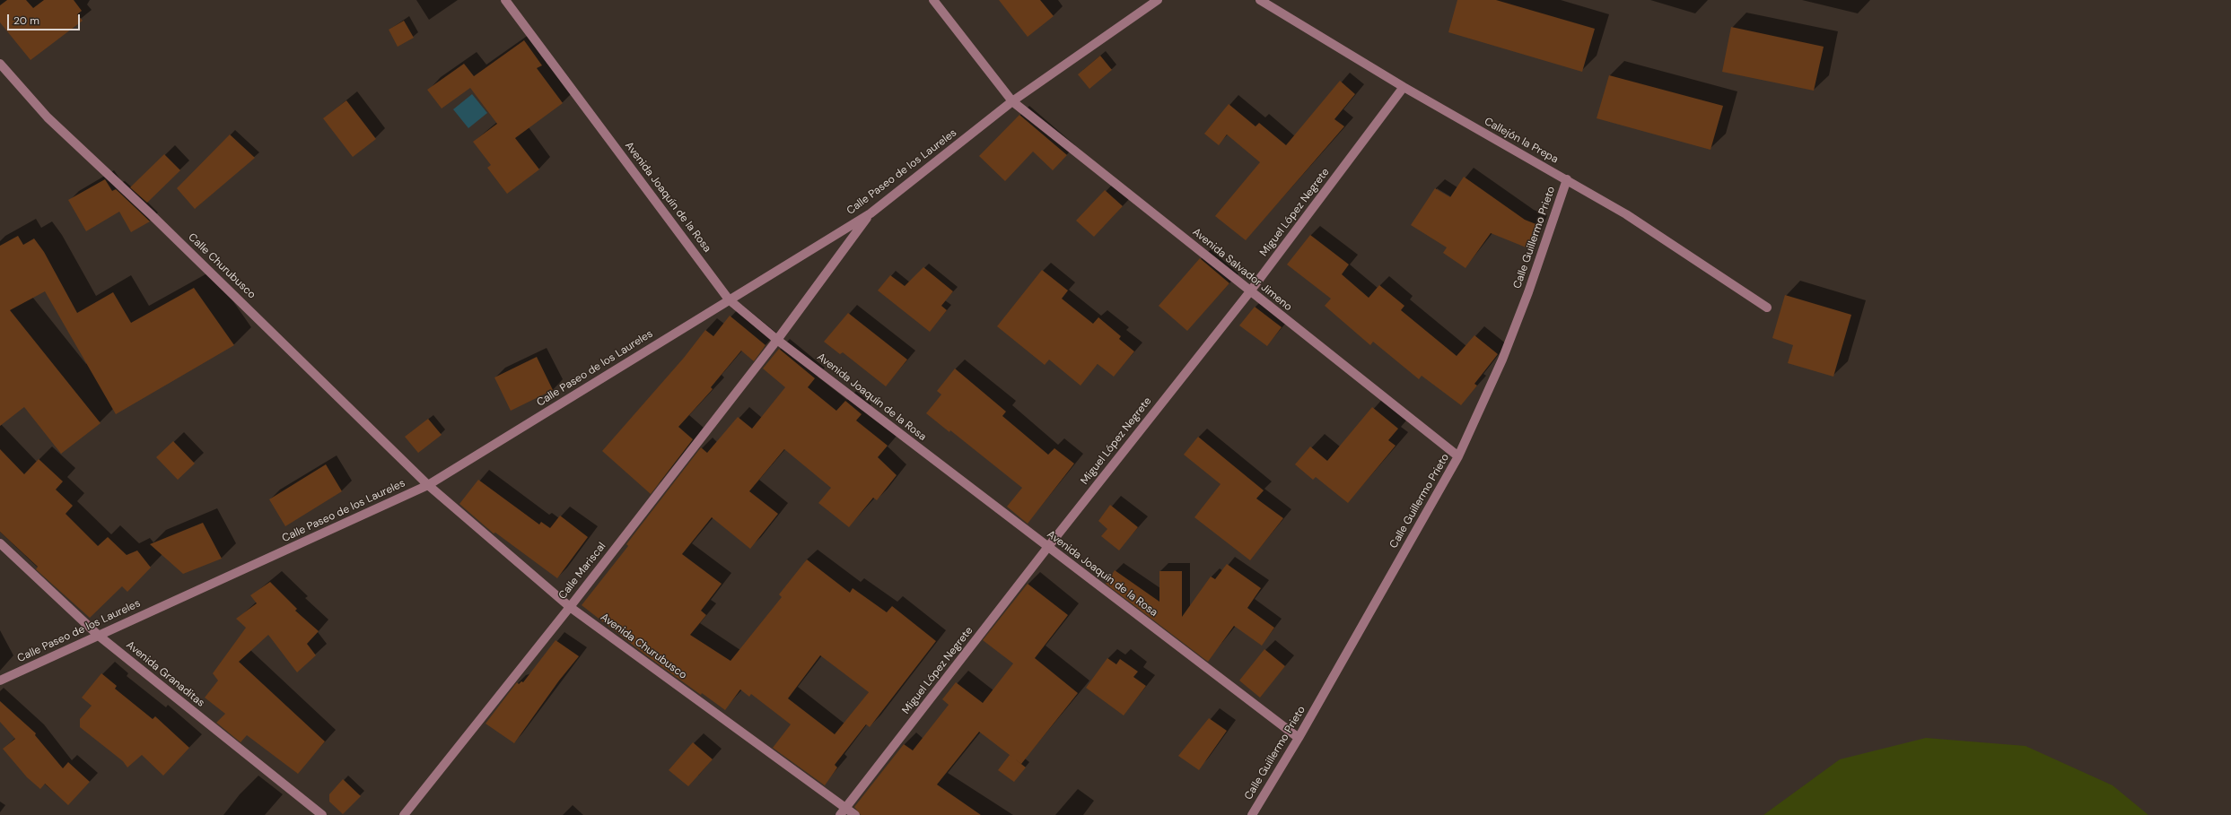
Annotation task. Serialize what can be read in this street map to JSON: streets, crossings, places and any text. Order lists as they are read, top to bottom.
{
  "streets": {
    "street": [
      "Callejón la Prepa",
      "Calle Paseo de los Laureles",
      "Avenida Joaquín de la Rosa",
      "Miguel López Negrete",
      "Calle Guillermo Prieto",
      "Calle Churubusco",
      "Avenida Salvador Jimeno",
      "Calle Mariscal",
      "Avenida Churubusco",
      "Avenida Granaditas"
    ]
  },
  "crossings": [
    ["Callejón la Prepa", "Miguel López Negrete"],
    ["Callejón la Prepa", "Calle Guillermo Prieto"],
    ["Calle Paseo de los Laureles", "Avenida Joaquín de la Rosa"],
    ["Calle Paseo de los Laureles", "Calle Churubusco"],
    ["Calle Paseo de los Laureles", "Avenida Salvador Jimeno"],
    ["Calle Paseo de los Laureles", "Calle Mariscal"],
    ["Calle Paseo de los Laureles", "Avenida Churubusco"],
    ["Calle Paseo de los Laureles", "Avenida Granaditas"],
    ["Avenida Joaquín de la Rosa", "Miguel López Negrete"],
    ["Avenida Joaquín de la Rosa", "Calle Guillermo Prieto"],
    ["Avenida Joaquín de la Rosa", "Calle Mariscal"],
    ["Miguel López Negrete", "Avenida Salvador Jimeno"],
    ["Miguel López Negrete", "Avenida Churubusco"],
    ["Calle Guillermo Prieto", "Avenida Salvador Jimeno"],
    ["Calle Churubusco", "Avenida Churubusco"],
    ["Calle Mariscal", "Avenida Churubusco"]
  ],
  "scale_bar": "20 m"
}
